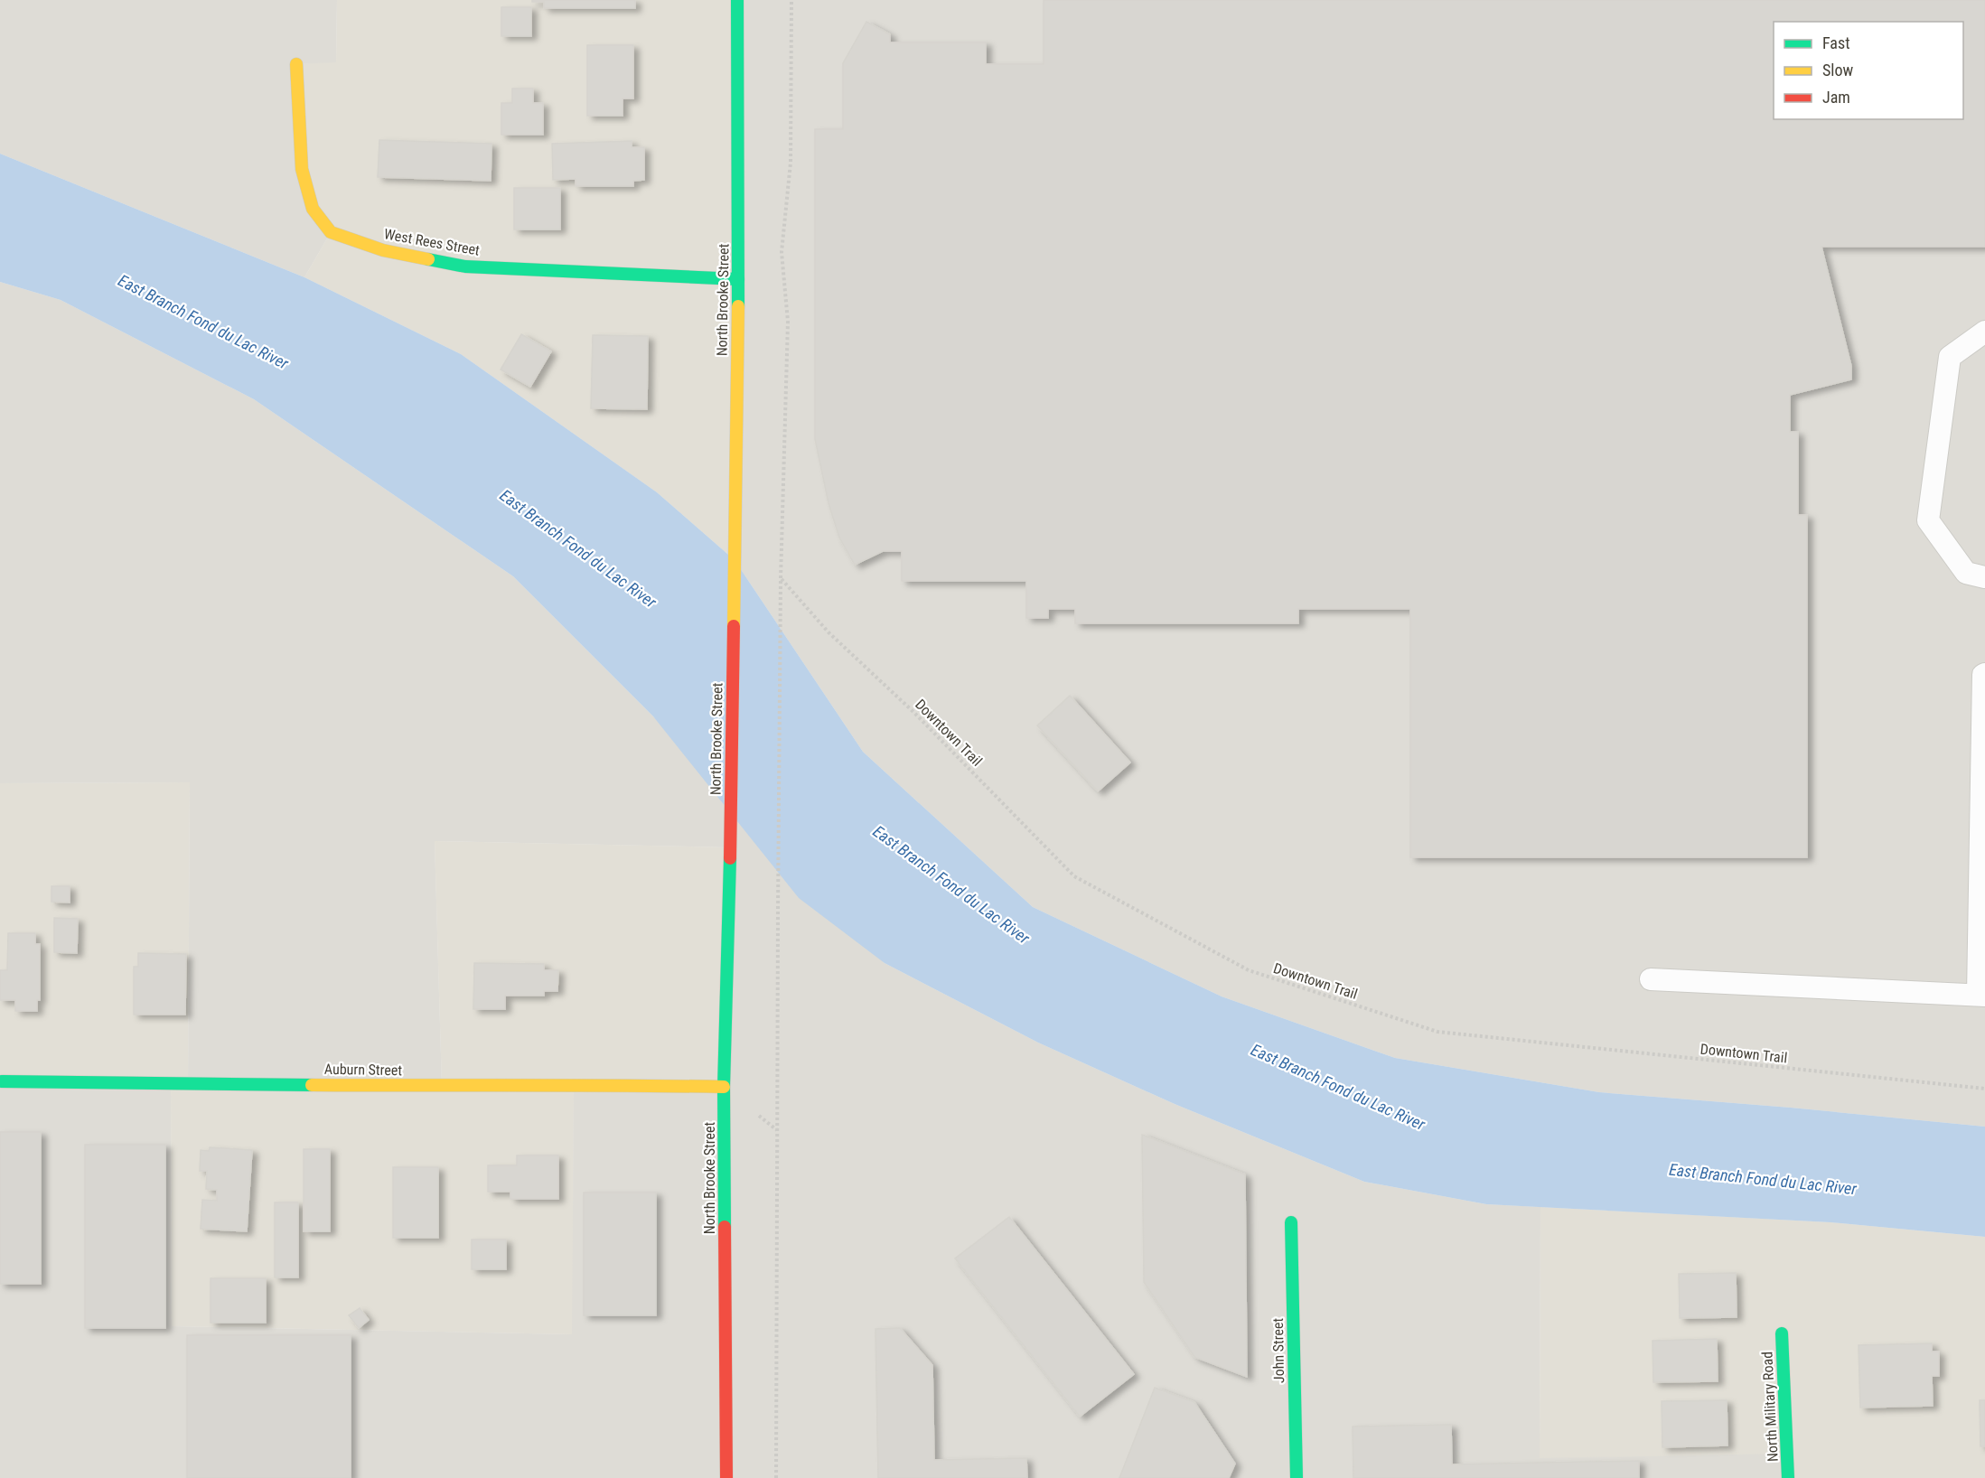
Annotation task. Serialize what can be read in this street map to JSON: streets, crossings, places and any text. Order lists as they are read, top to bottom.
{
  "streets": {
    "street": [
      "West Rees Street",
      "North Brooke Street",
      "Auburn Street",
      "John Street",
      "North Military Road"
    ],
    "path": ["Downtown Trail"]
  },
  "crossings": [
    ["West Rees Street", "North Brooke Street"],
    ["North Brooke Street", "Auburn Street"]
  ],
  "water": ["East Branch Fond du Lac River"],
  "legend": ["Fast", "Slow", "Jam"]
}
